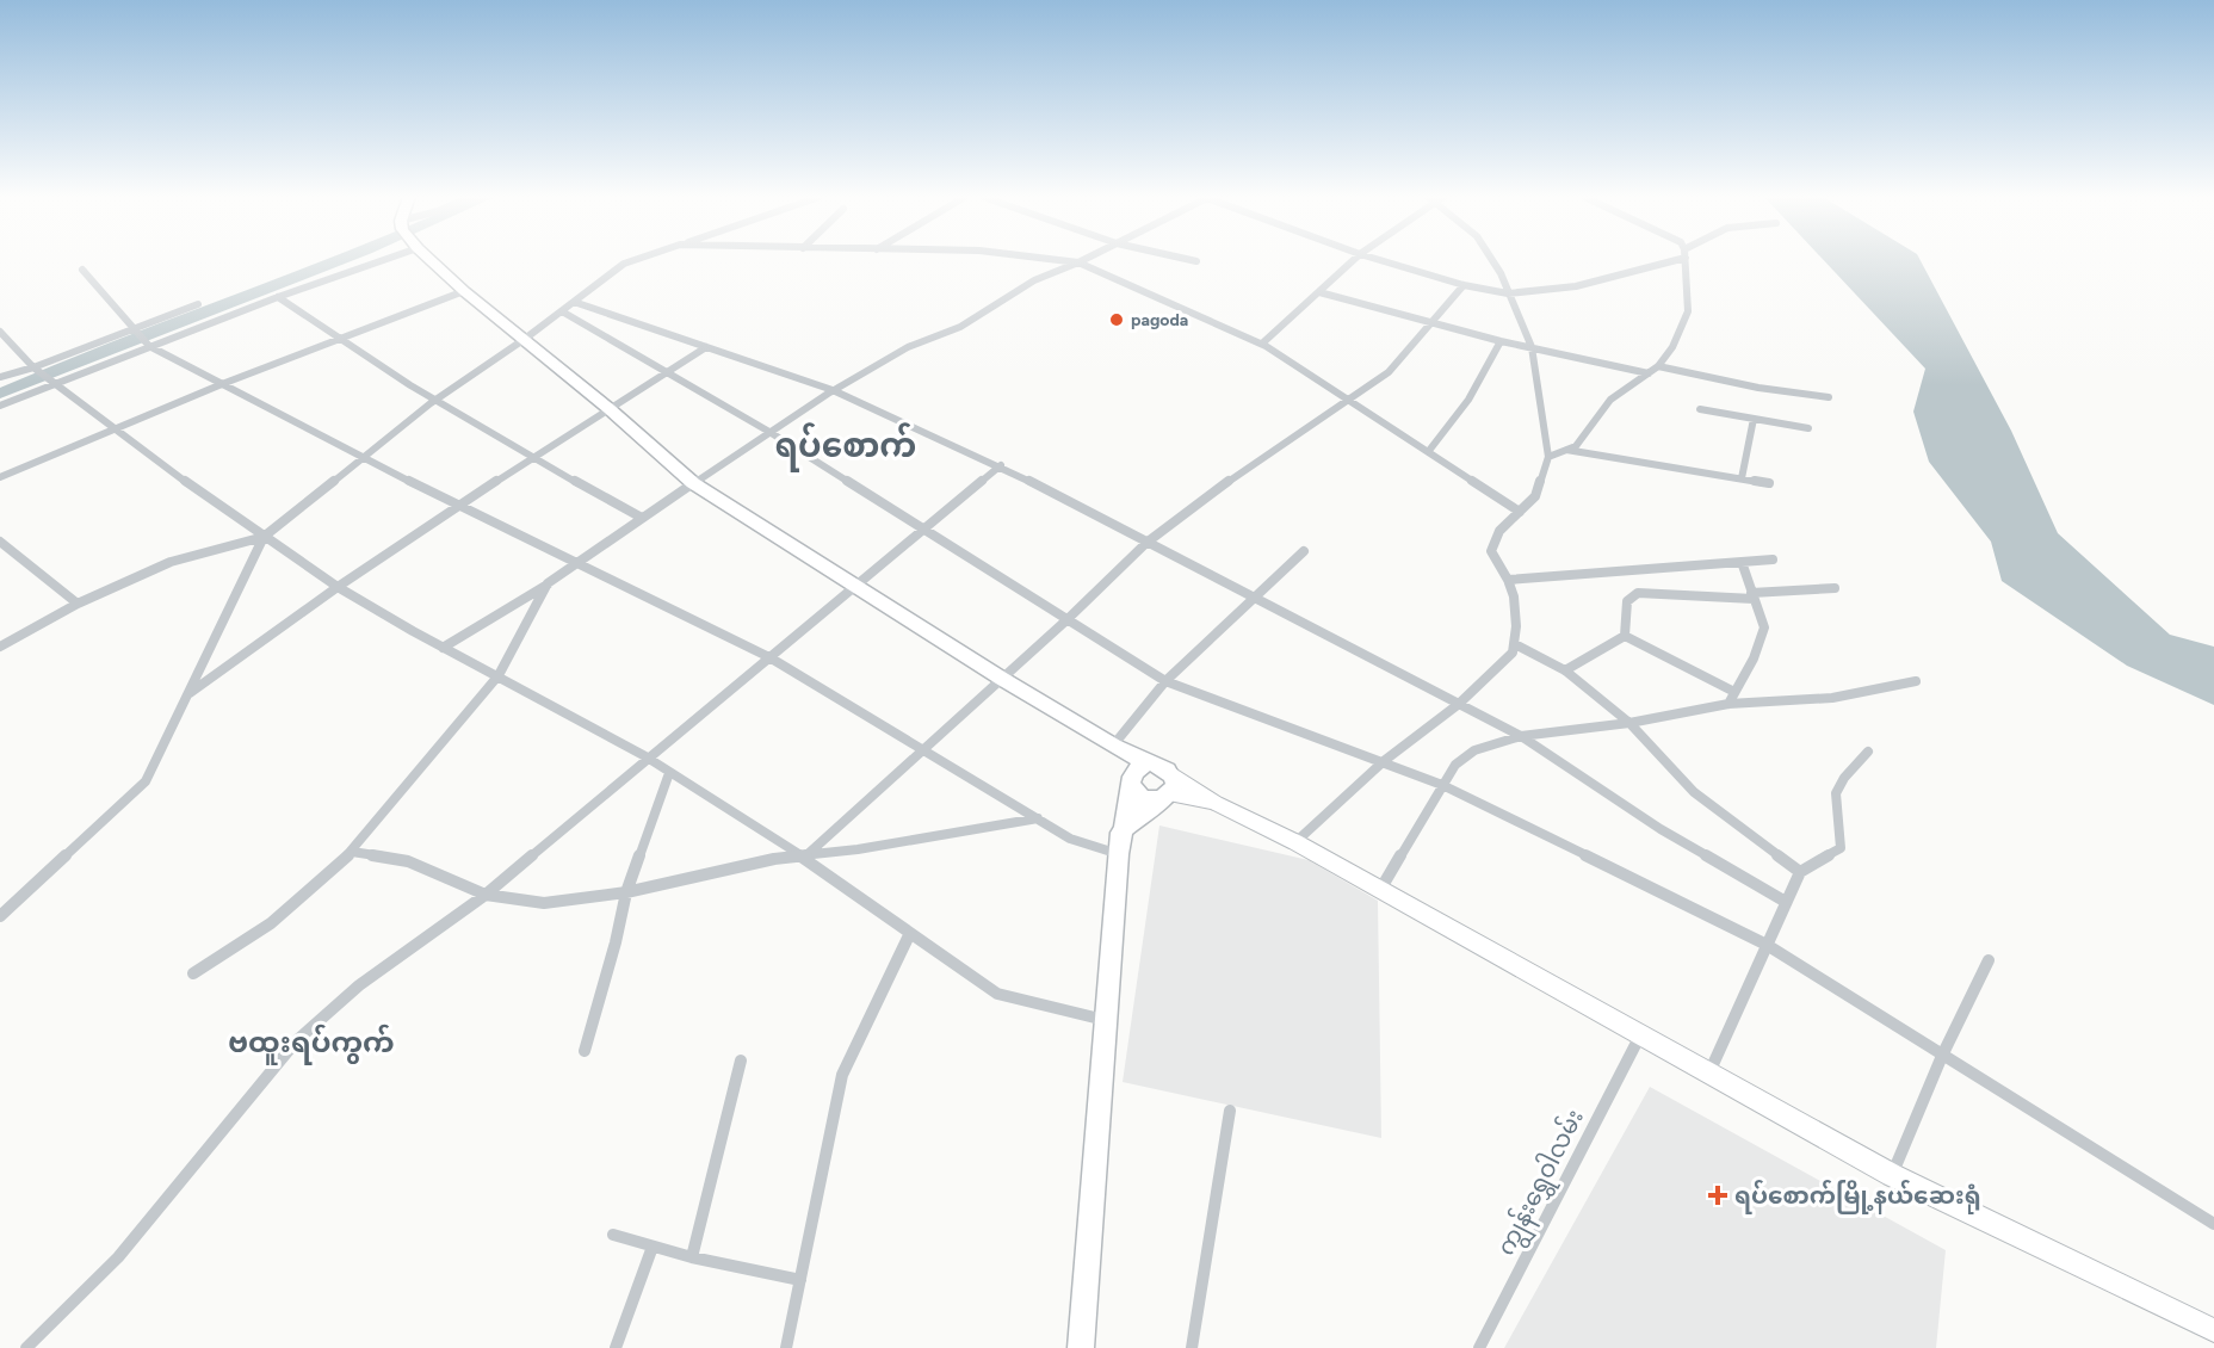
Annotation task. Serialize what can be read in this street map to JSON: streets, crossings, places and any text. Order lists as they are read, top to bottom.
{
  "streets": {
    "street": ["ကျွန်းရွှေဝါလမ်း"]
  },
  "districts": ["ရပ်စောက်", "ဗထူးရပ်ကွက်"],
  "places": {
    "other": ["pagoda"],
    "health": ["ရပ်စောက်မြို့နယ်ဆေးရုံ"]
  }
}
